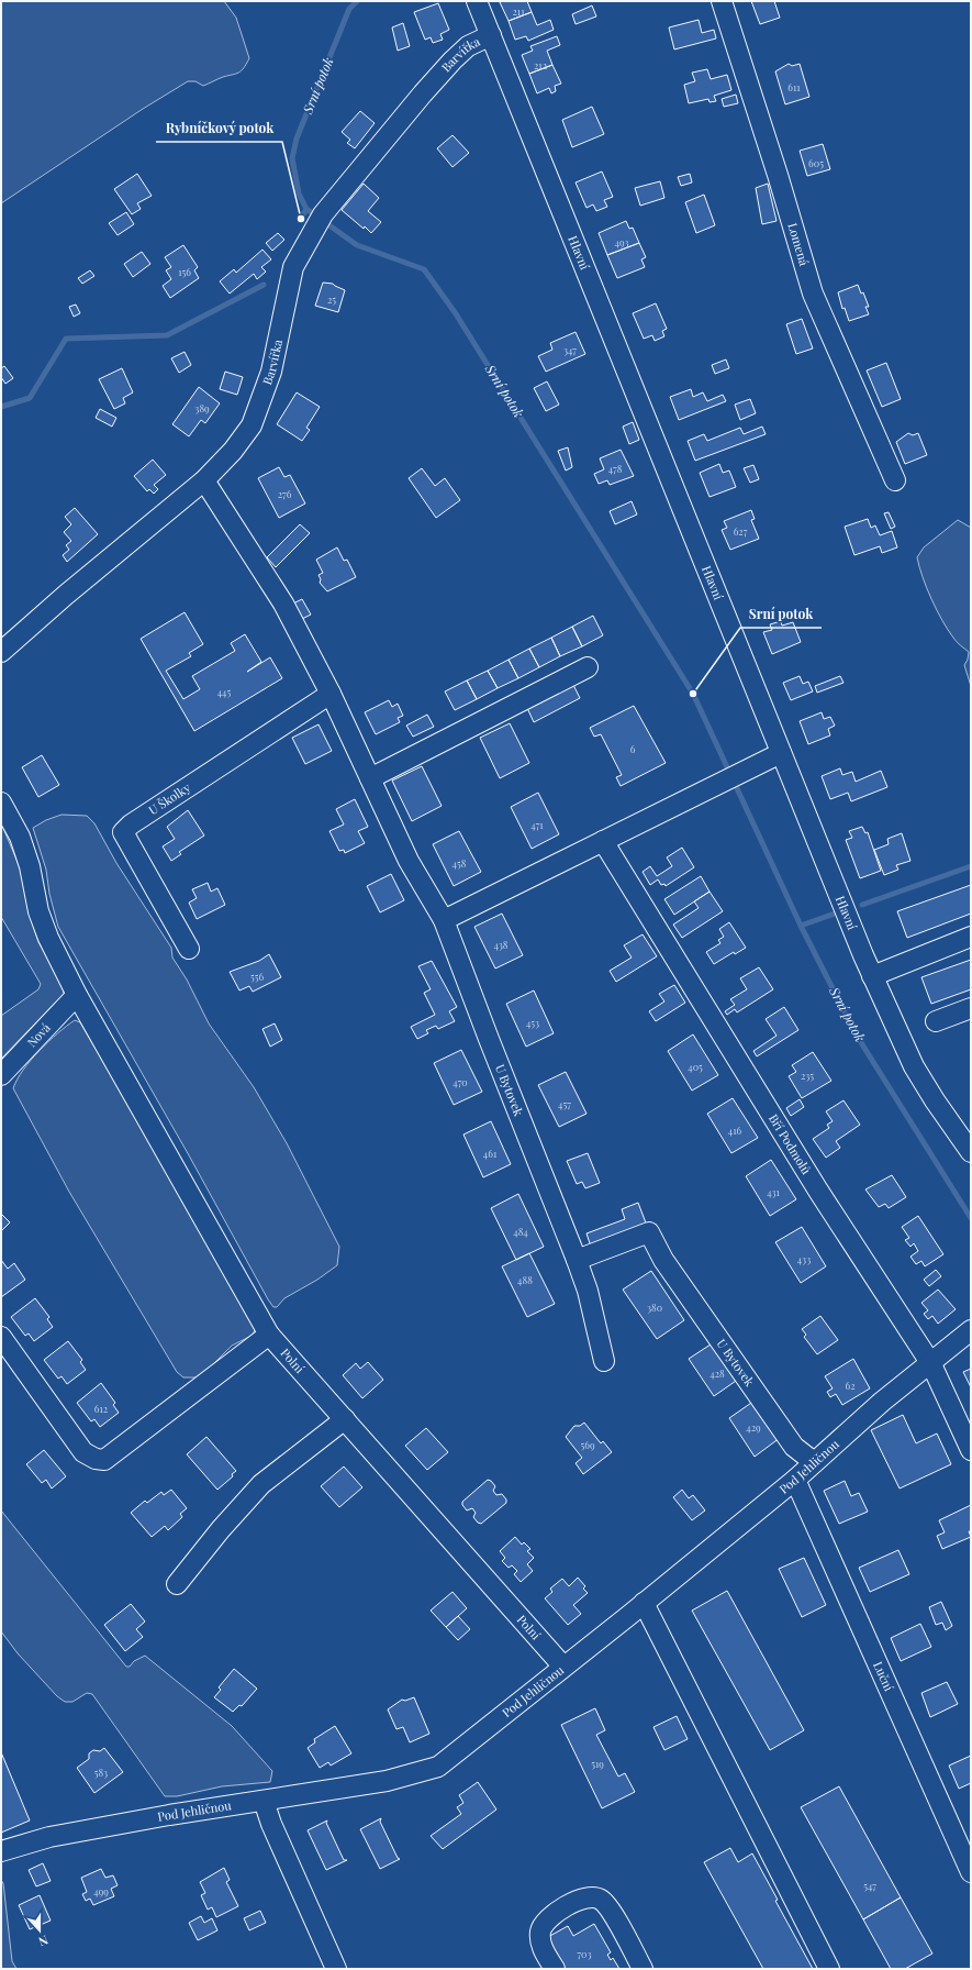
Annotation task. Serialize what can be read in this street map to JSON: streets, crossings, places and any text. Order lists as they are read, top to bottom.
{
  "streets": {
    "street": [
      "Barvířka",
      "Lomená",
      "Hlavní",
      "U Školky",
      "Nová",
      "U Bytovek",
      "Bří Podmolů",
      "Polní",
      "Pod Jehličnou",
      "Luční"
    ]
  },
  "crossings": [
    ["Barvířka", "Hlavní"],
    ["Nová", "Polní"],
    ["U Bytovek", "Pod Jehličnou"],
    ["Bří Podmolů", "Pod Jehličnou"],
    ["Polní", "Pod Jehličnou"],
    ["Pod Jehličnou", "Luční"]
  ],
  "water": ["Srní potok"],
  "places": ["Rybníčkový potok", "Srní potok"],
  "house_numbers": [
    "211",
    "212",
    "611",
    "605",
    "493",
    "156",
    "25",
    "347",
    "389",
    "478",
    "276",
    "627",
    "445",
    "6",
    "471",
    "458",
    "438",
    "556",
    "453",
    "405",
    "235",
    "470",
    "457",
    "416",
    "461",
    "431",
    "484",
    "433",
    "488",
    "380",
    "428",
    "62",
    "612",
    "429",
    "569",
    "519",
    "583",
    "547",
    "499",
    "703"
  ],
  "north": "bottom"
}
